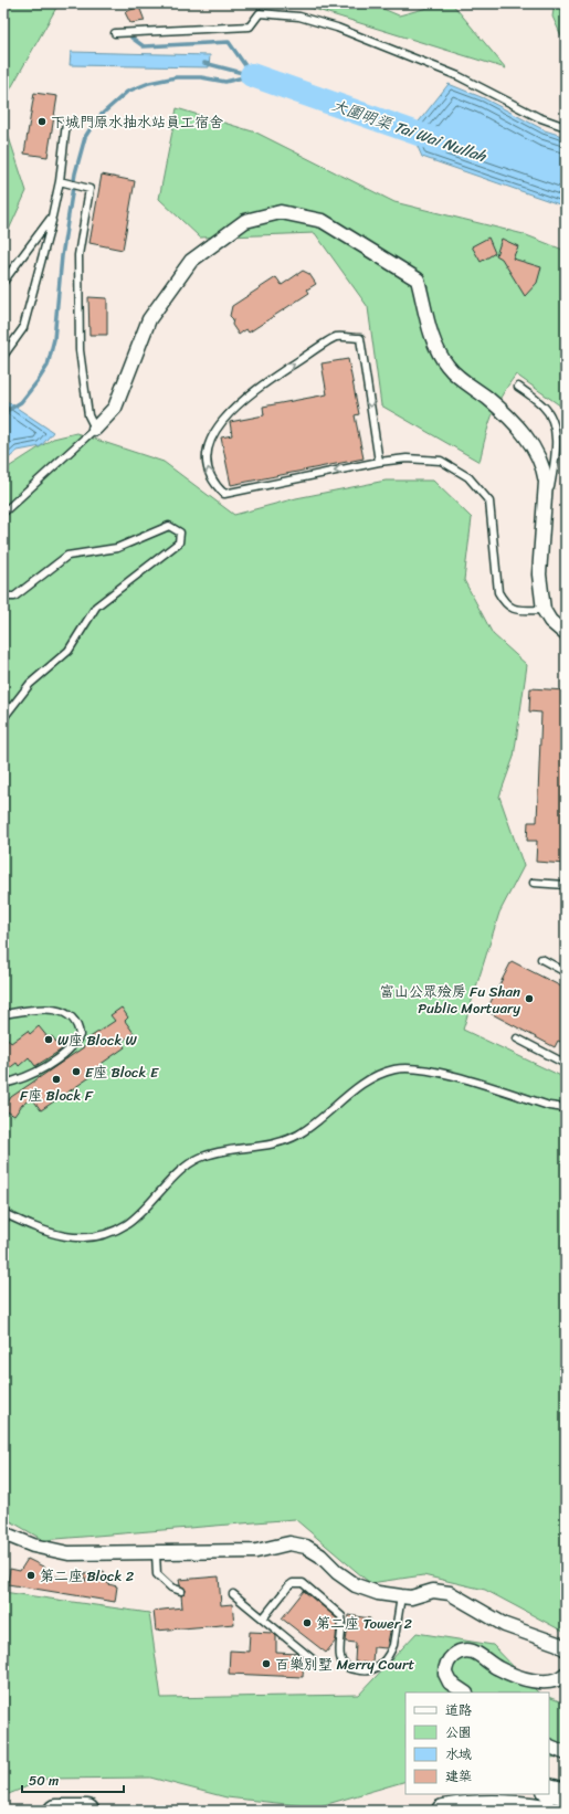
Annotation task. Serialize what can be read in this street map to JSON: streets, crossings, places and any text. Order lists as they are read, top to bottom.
{
  "water": ["大圍明渠 Tai Wai Nullah"],
  "places": [
    "下城門原水抽水站員工宿舍",
    "富山公眾殮房 Fu Shan Public Mortuary",
    "W座 Block W",
    "E座 Block E",
    "F座 Block F",
    "第二座 Block 2",
    "第二座 Tower 2",
    "百樂別墅 Merry Court"
  ],
  "legend": [
    "道路",
    "公園",
    "水域",
    "建築"
  ],
  "scale_bar": "50 m"
}
